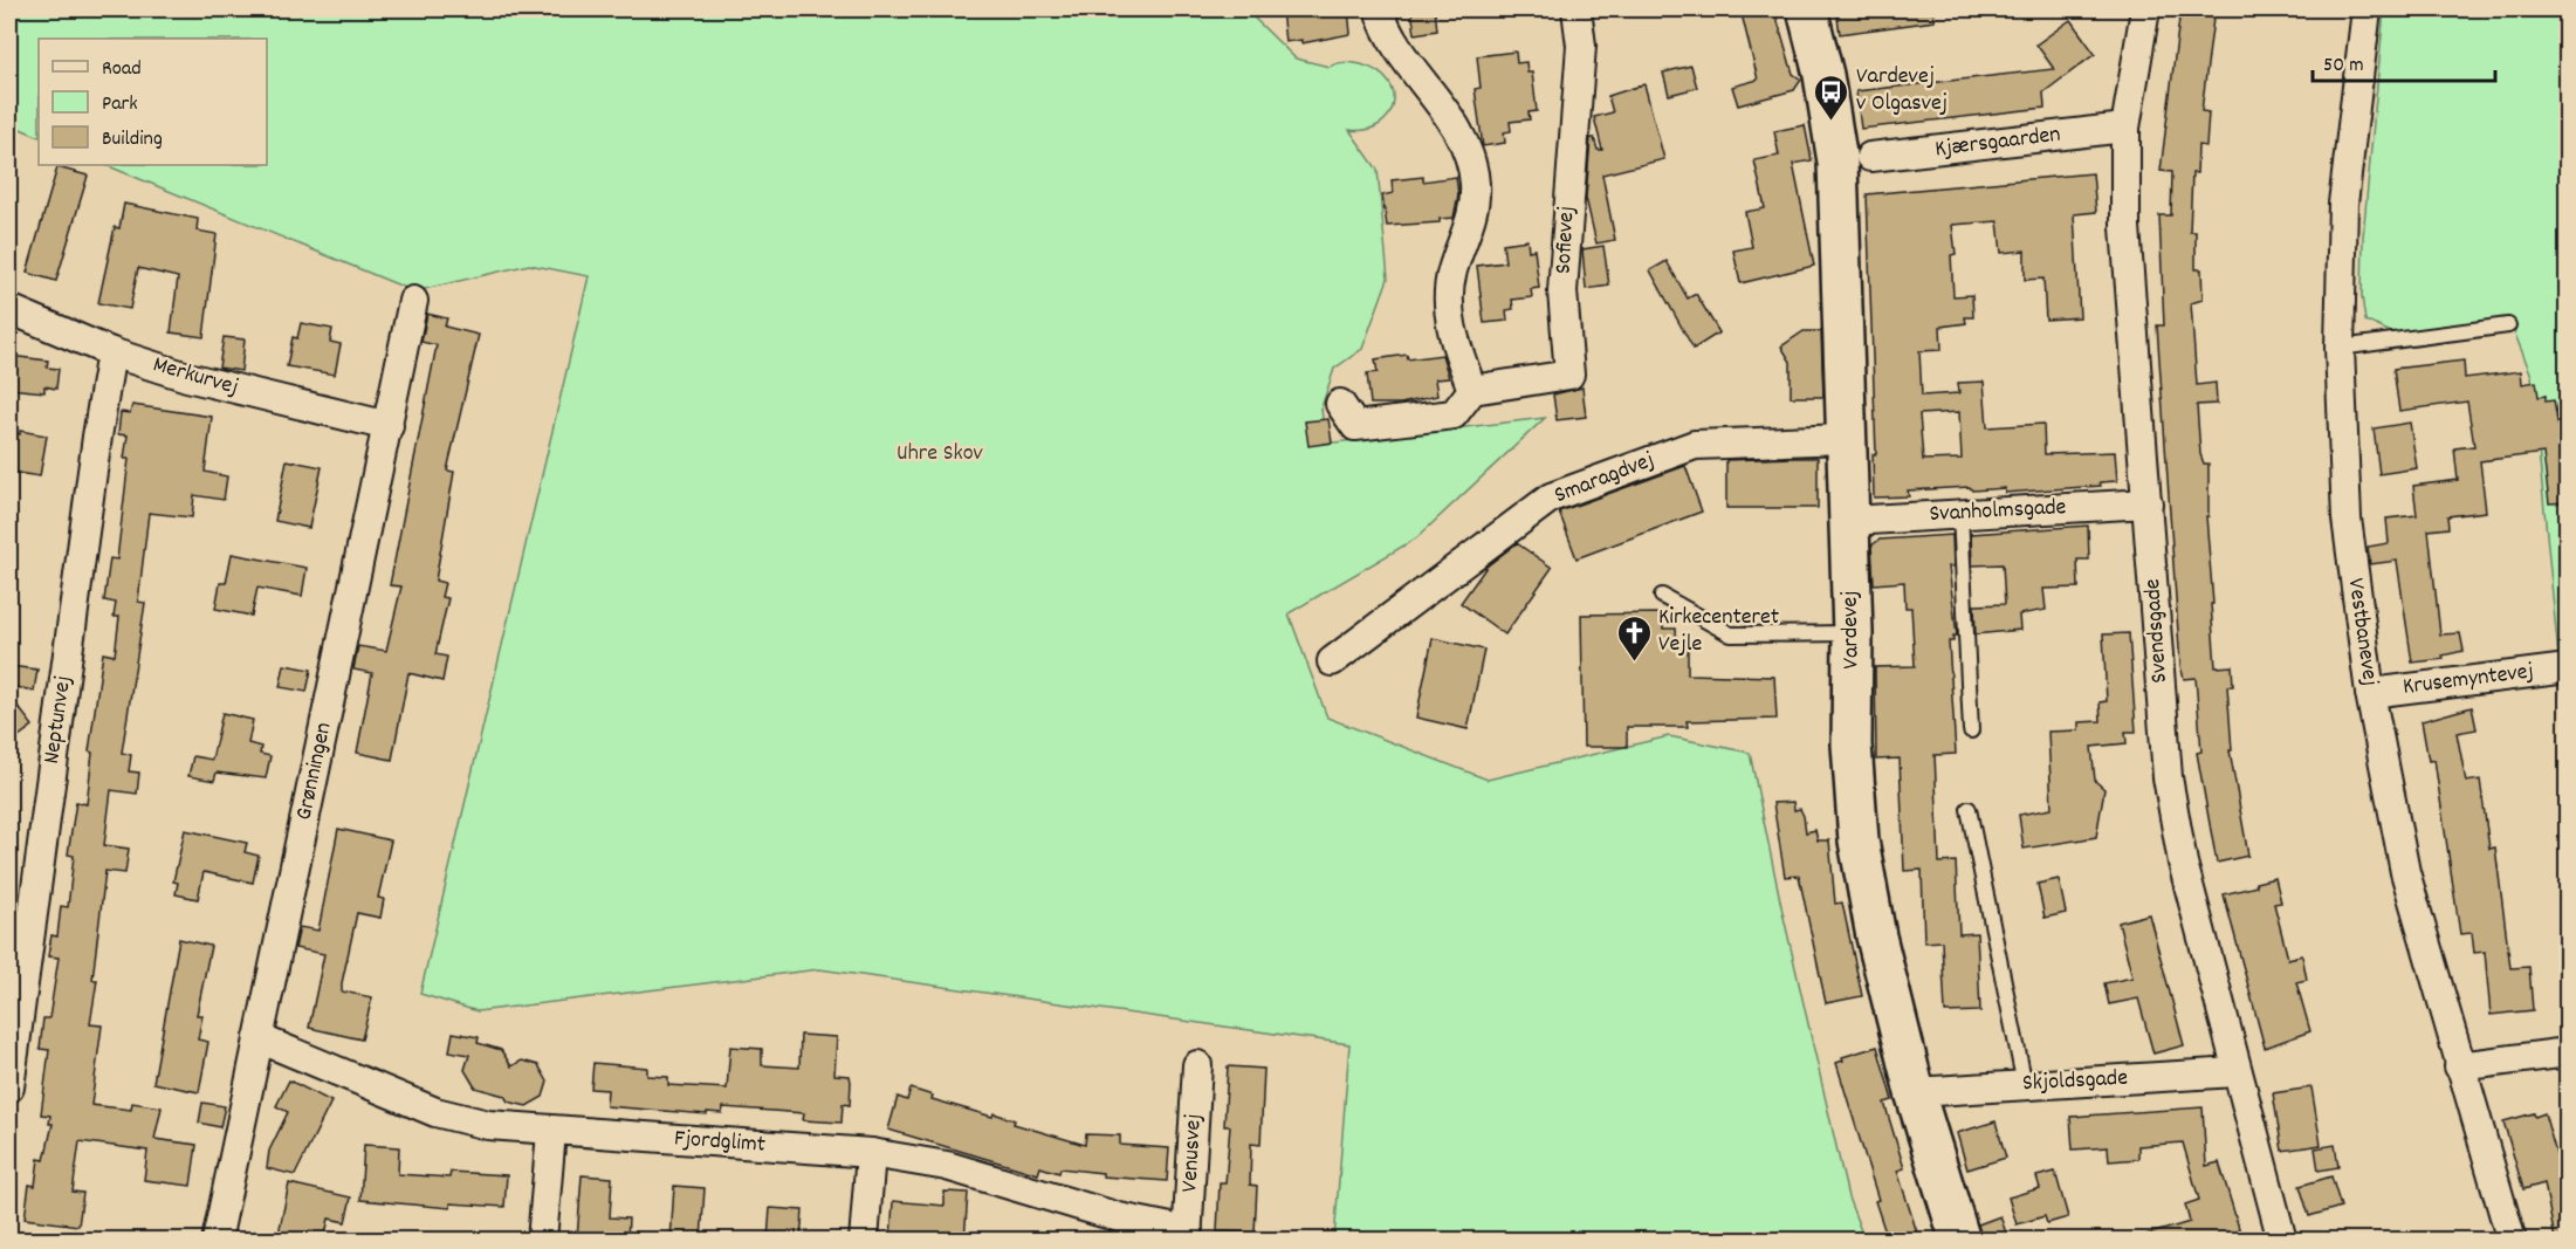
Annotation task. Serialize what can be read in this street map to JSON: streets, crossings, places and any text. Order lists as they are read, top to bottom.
{
  "streets": {
    "street": [
      "Kjærsgaarden",
      "Sofievej",
      "Merkurvej",
      "Smaragdvej",
      "Svanholmsgade",
      "Vardevej",
      "Svendsgade",
      "Vestbanevej",
      "Krusemyntevej",
      "Neptunvej",
      "Grønningen",
      "Skjoldsgade",
      "Fjordglimt",
      "Venusvej"
    ]
  },
  "crossings": [
    ["Kjærsgaarden", "Svendsgade"],
    ["Merkurvej", "Neptunvej"],
    ["Merkurvej", "Grønningen"],
    ["Smaragdvej", "Vardevej"],
    ["Svanholmsgade", "Vardevej"],
    ["Svanholmsgade", "Svendsgade"],
    ["Vardevej", "Skjoldsgade"],
    ["Svendsgade", "Skjoldsgade"],
    ["Vestbanevej", "Krusemyntevej"],
    ["Grønningen", "Fjordglimt"],
    ["Fjordglimt", "Venusvej"]
  ],
  "parks": ["Uhre Skov"],
  "places": {
    "bus stop": ["Vardevej v Olgasvej"],
    "church": ["Kirkecenteret Vejle"]
  },
  "legend": ["Road", "Park", "Building"],
  "scale_bar": "50 m"
}
